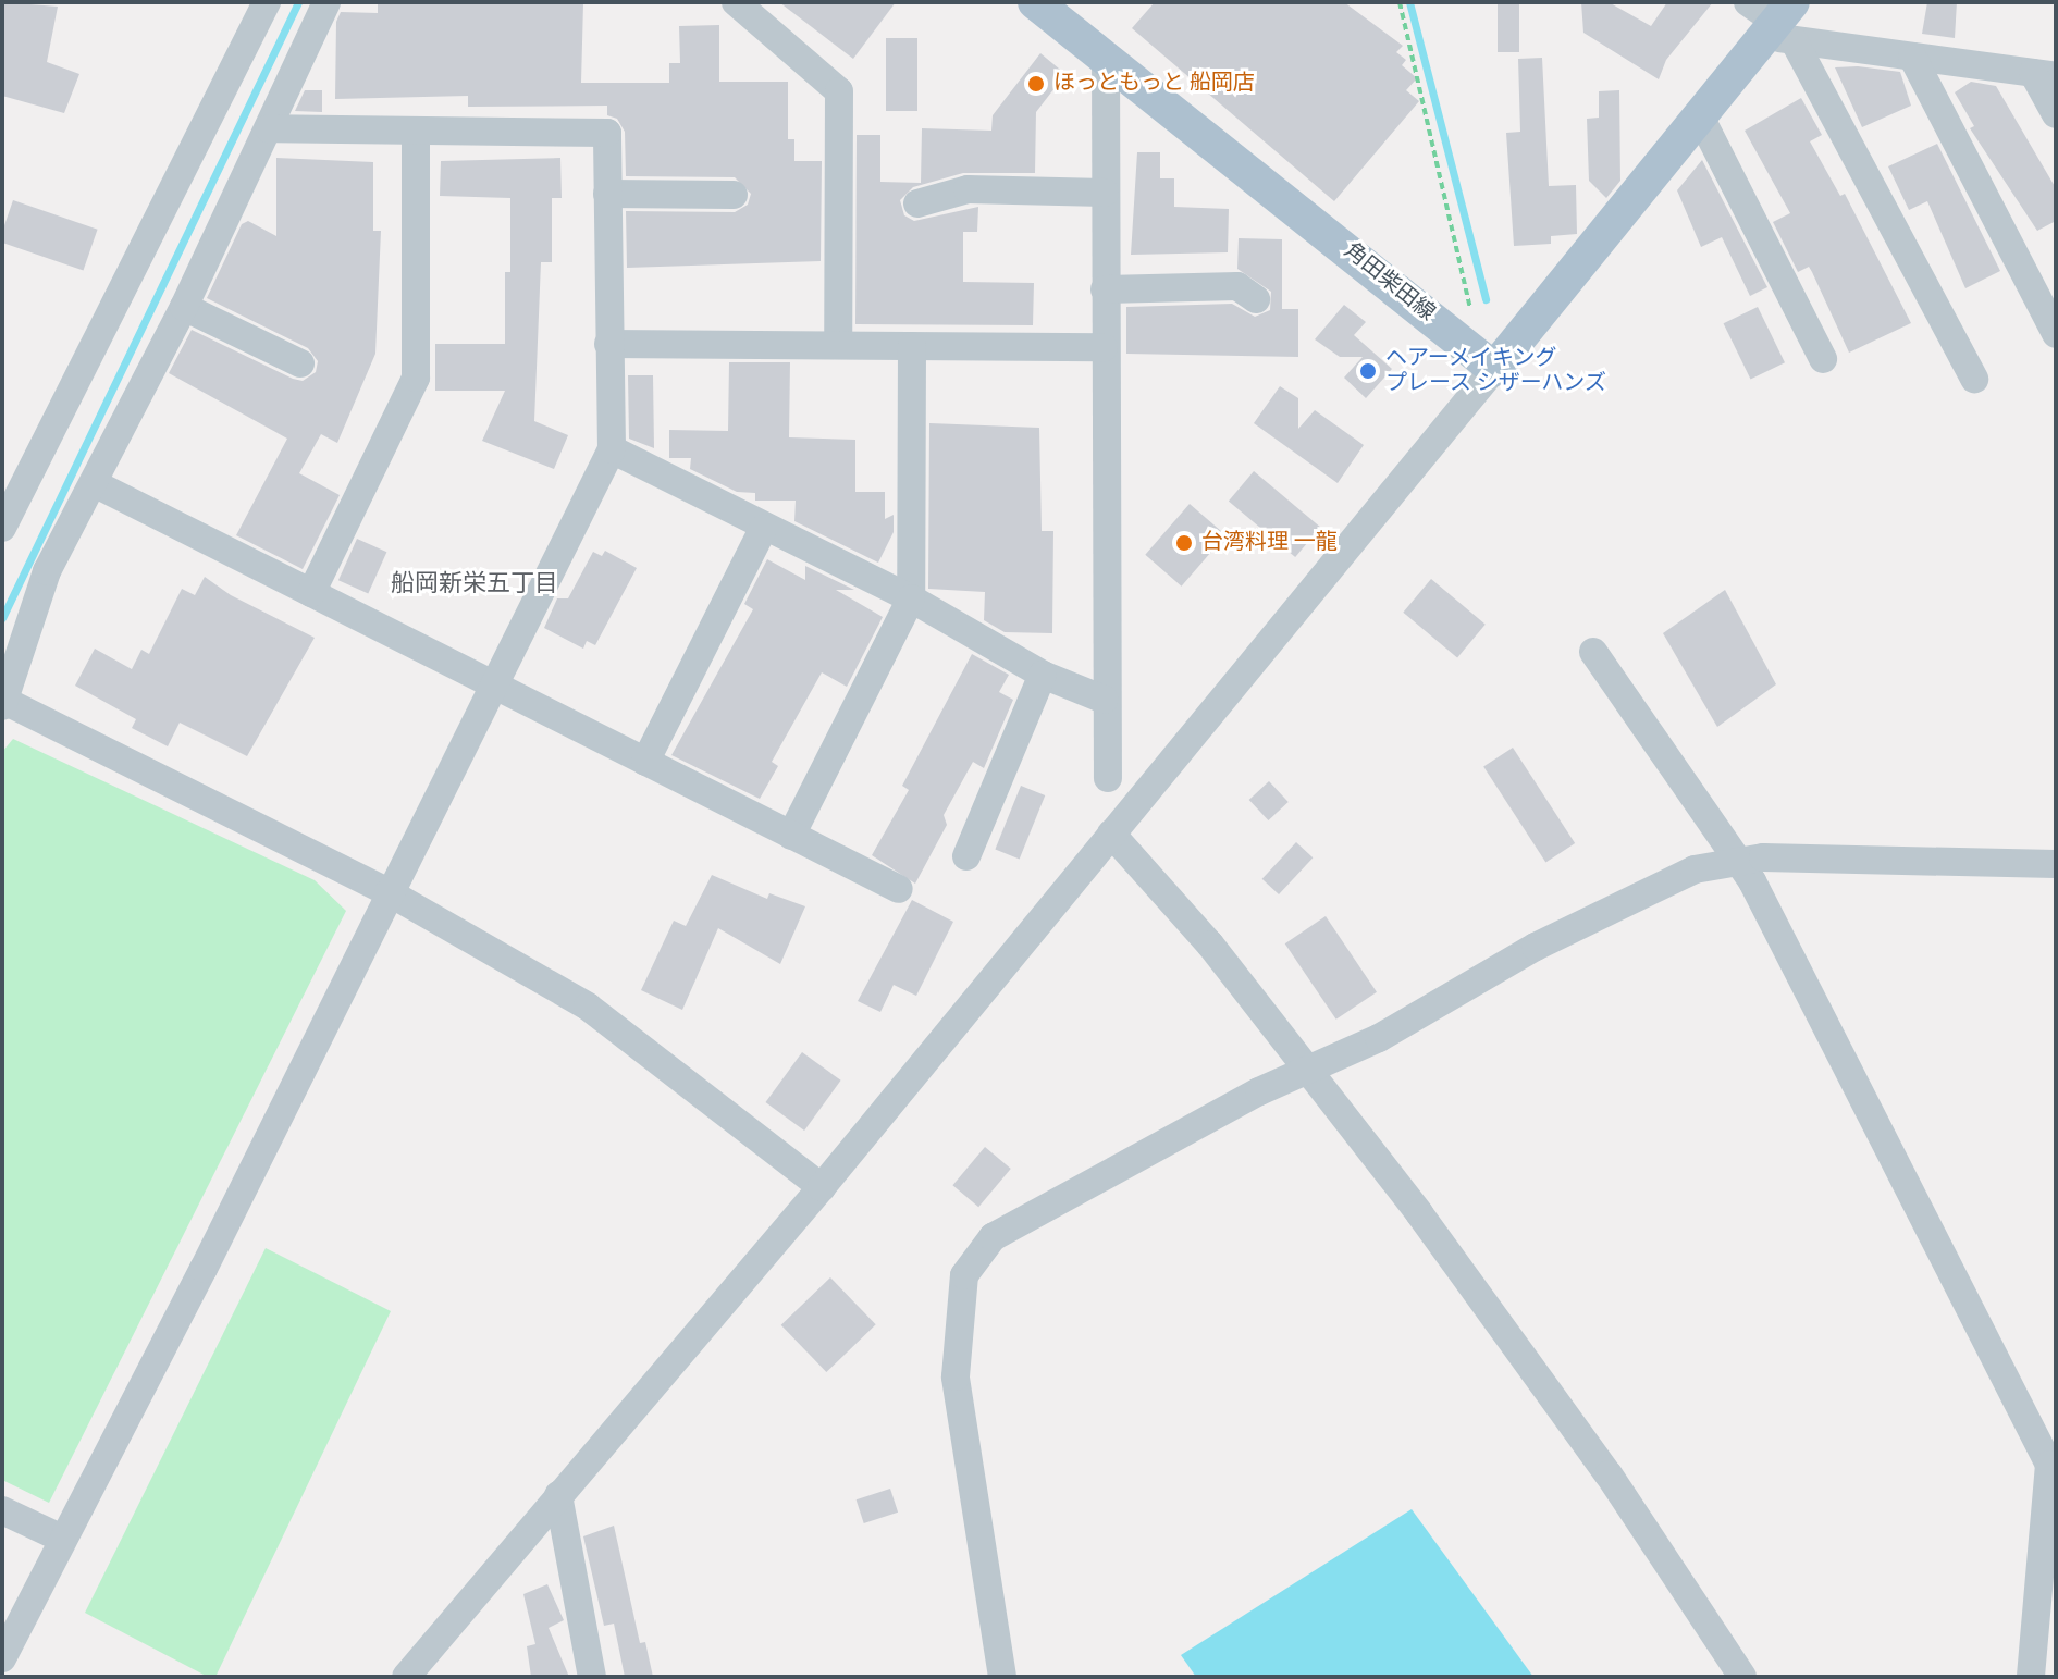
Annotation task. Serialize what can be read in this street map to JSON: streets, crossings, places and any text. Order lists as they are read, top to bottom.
{
  "streets": {
    "main road": ["角田柴田線"]
  },
  "districts": ["船岡新栄五丁目"],
  "places": ["ほっともっと 船岡店", "ヘアーメイキング プレース シザーハンズ", "台湾料理 一龍"]
}
